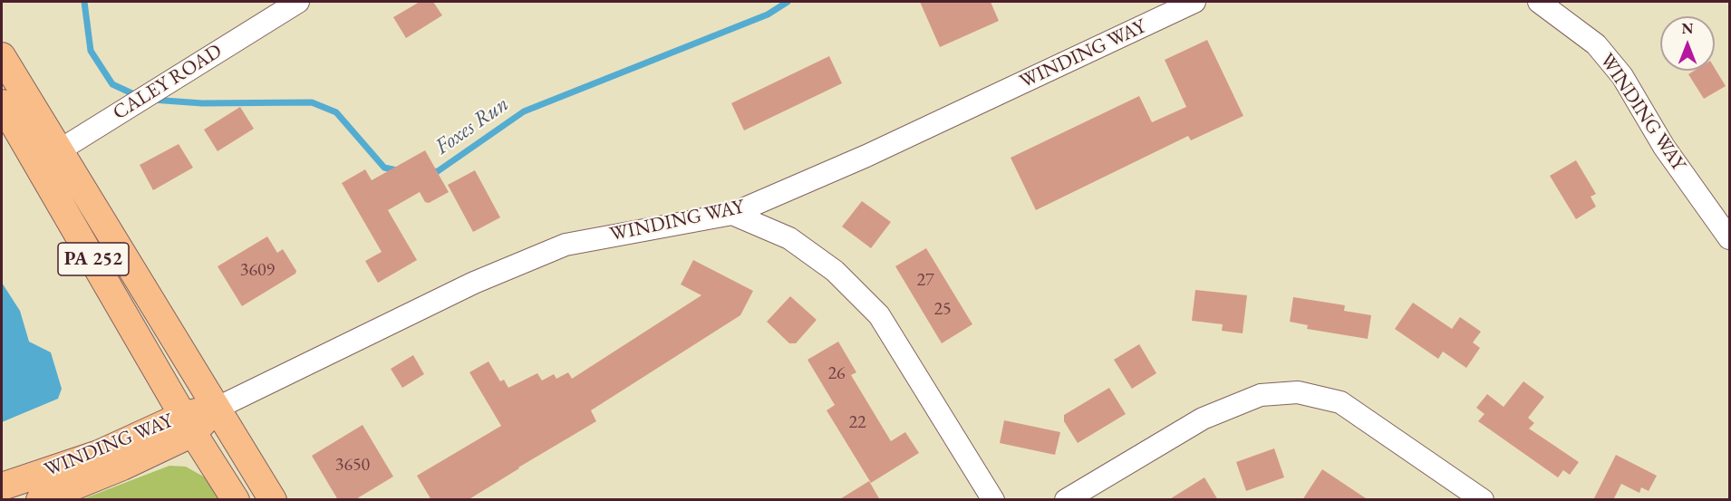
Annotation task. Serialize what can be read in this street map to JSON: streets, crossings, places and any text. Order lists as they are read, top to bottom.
{
  "streets": {
    "main road": ["WINDING WAY", "PA 252"],
    "street": ["CALEY ROAD"]
  },
  "crossings": [
    ["WINDING WAY", "PA 252"],
    ["CALEY ROAD", "PA 252"]
  ],
  "water": ["Foxes Run"],
  "house_numbers": [
    "3609",
    "27",
    "25",
    "26",
    "22",
    "3650"
  ],
  "north": "top"
}
